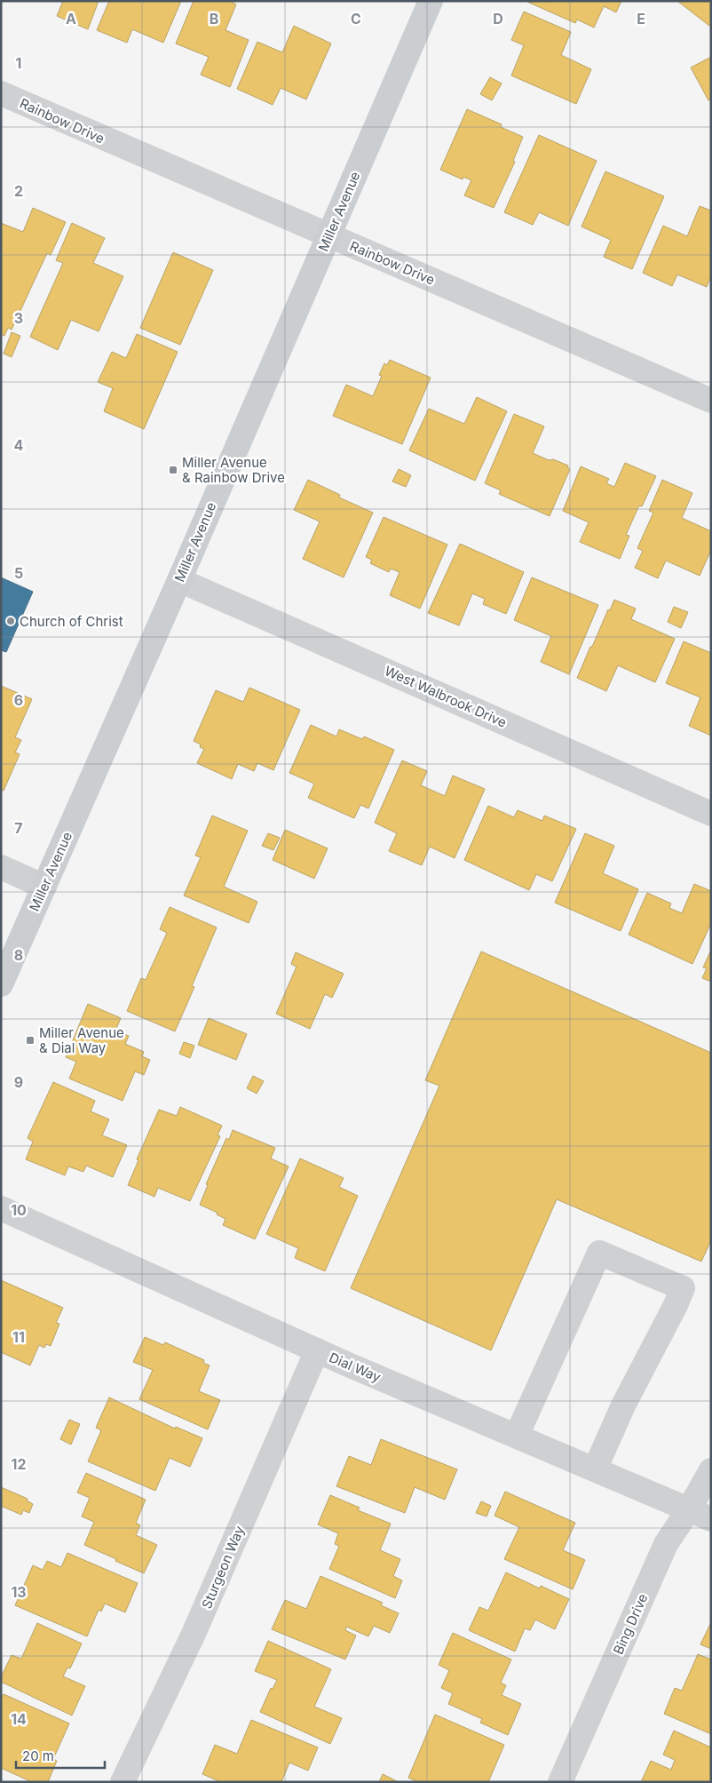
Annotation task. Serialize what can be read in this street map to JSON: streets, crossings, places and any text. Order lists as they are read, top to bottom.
{
  "streets": {
    "main road": ["Miller Avenue"],
    "street": [
      "Rainbow Drive",
      "West Walbrook Drive",
      "Dial Way",
      "Sturgeon Way",
      "Bing Drive"
    ]
  },
  "crossings": [
    ["Rainbow Drive", "Miller Avenue"],
    ["Miller Avenue", "West Walbrook Drive"],
    ["Dial Way", "Sturgeon Way"],
    ["Dial Way", "Bing Drive"]
  ],
  "places": {
    "transit": ["Miller Avenue & Rainbow Drive", "Miller Avenue & Dial Way"],
    "other": ["Church of Christ"]
  },
  "scale_bar": "20 m",
  "grid": {
    "columns": [
      "A",
      "B",
      "C",
      "D",
      "E"
    ],
    "rows": [
      "1",
      "2",
      "3",
      "4",
      "5",
      "6",
      "7",
      "8",
      "9",
      "10",
      "11",
      "12",
      "13",
      "14"
    ]
  }
}
